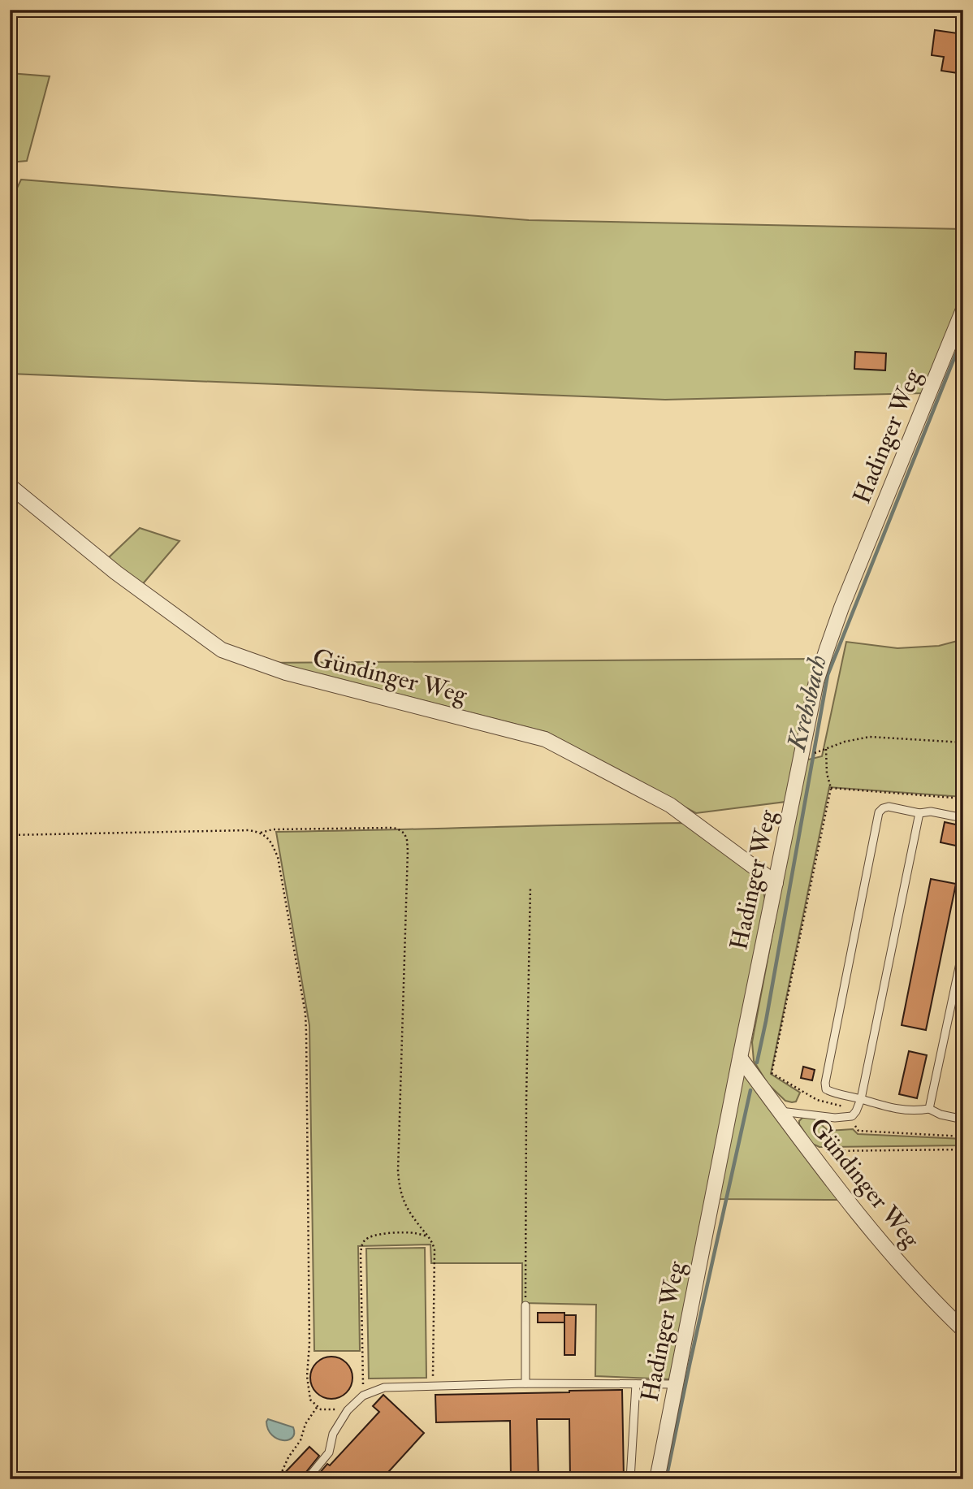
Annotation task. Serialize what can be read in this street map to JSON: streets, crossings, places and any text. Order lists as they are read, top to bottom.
{
  "streets": {
    "street": ["Hadinger Weg", "Gündinger Weg"]
  },
  "crossings": [
    ["Hadinger Weg", "Gündinger Weg"]
  ],
  "water": ["Krebsbach"]
}
